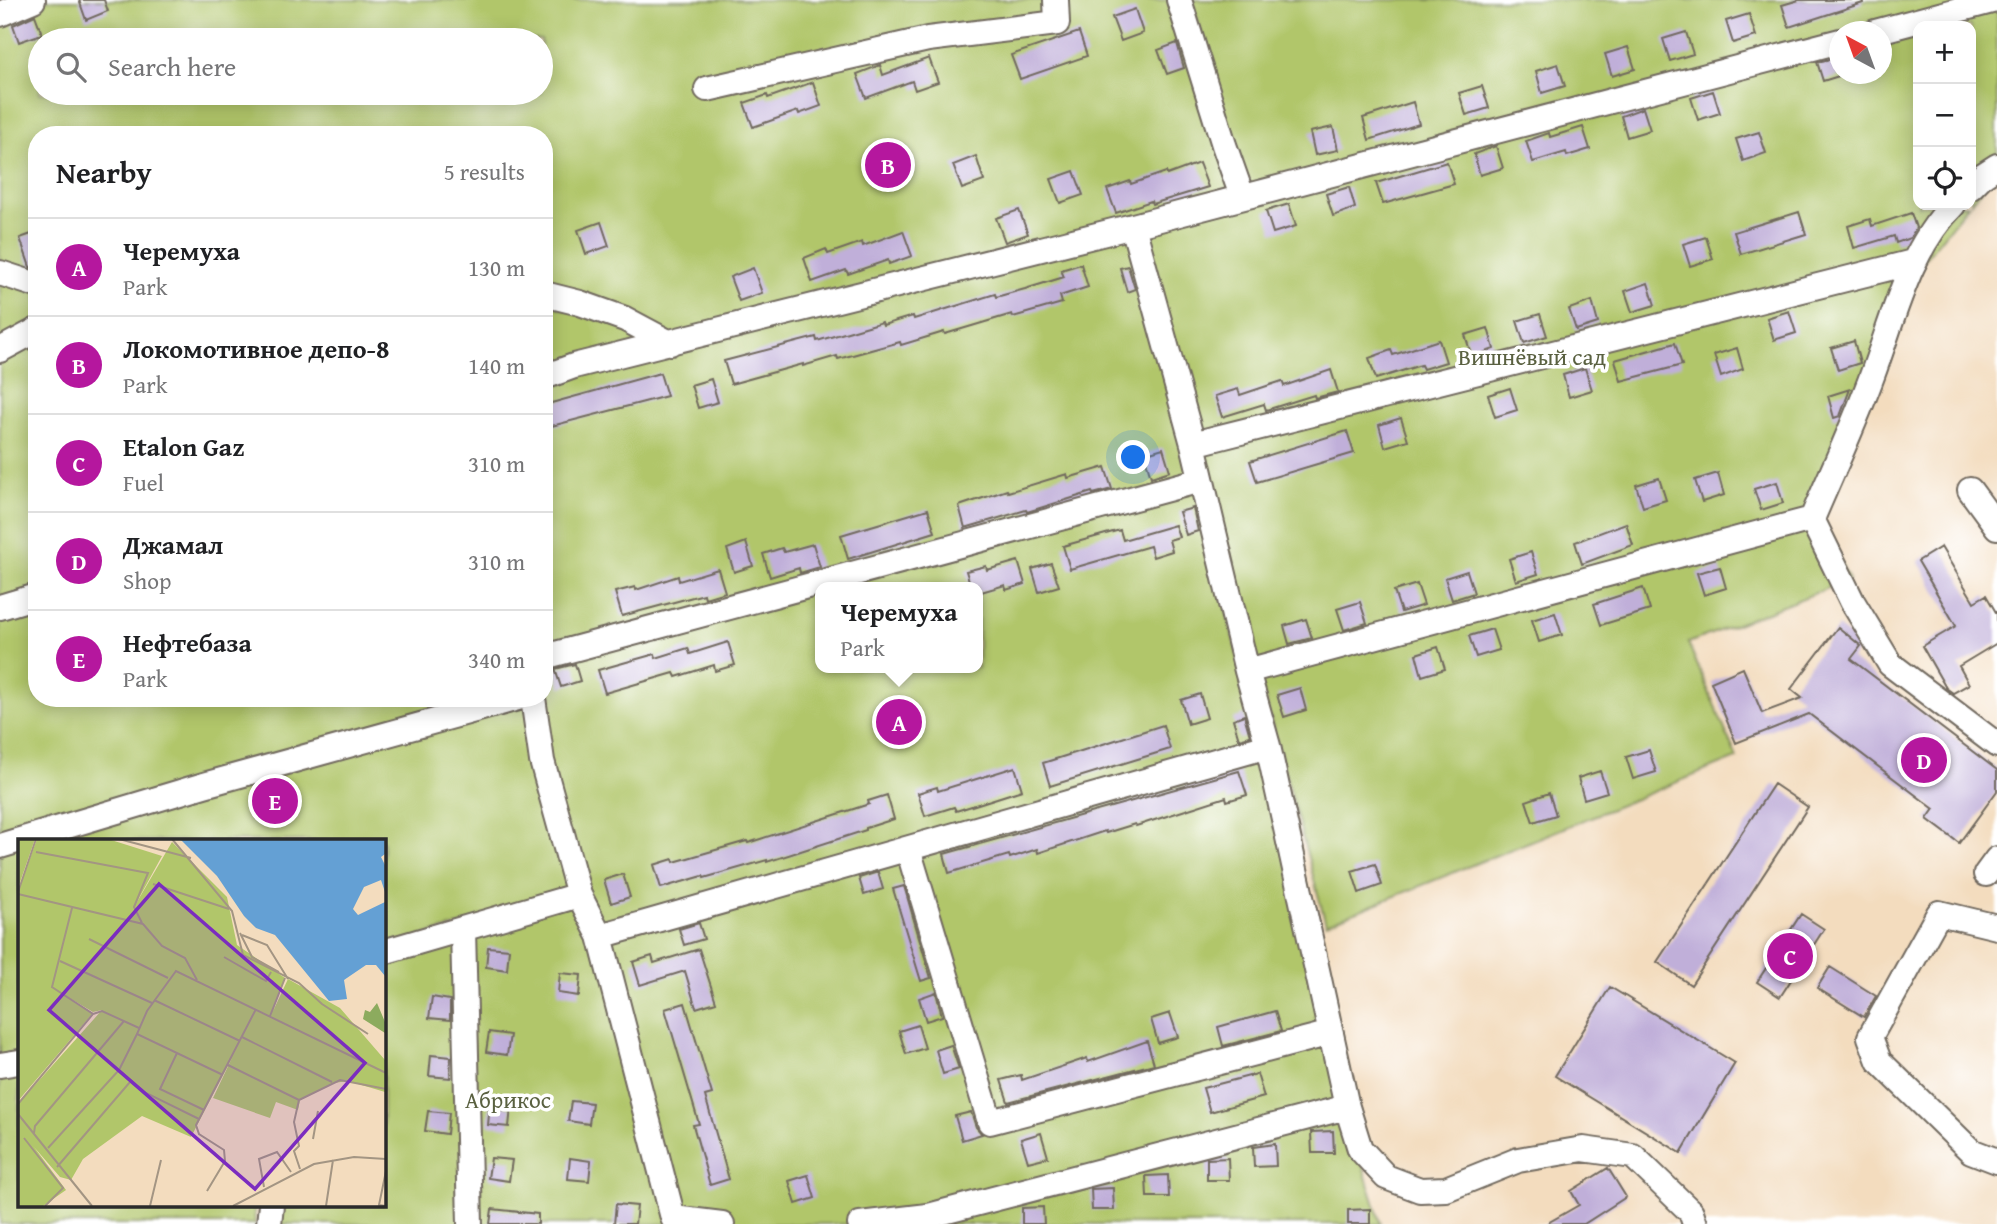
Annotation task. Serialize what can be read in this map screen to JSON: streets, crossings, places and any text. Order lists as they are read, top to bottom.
{
  "parks": ["Вишнёвый сад", "Абрикос"],
  "north": "top left",
  "page": {
    "map_buttons": ["+", "−"],
    "search": "Search here",
    "heading": ["Nearby", "5 results"],
    "pins": [
      "B",
      "A",
      "D",
      "E",
      "C"
    ],
    "list": [
      {
        "mark": "A",
        "name": "Черемуха",
        "note": "Park",
        "value": "130 m"
      },
      {
        "mark": "B",
        "name": "Локомотивное депо-8",
        "note": "Park",
        "value": "140 m"
      },
      {
        "mark": "C",
        "name": "Etalon Gaz",
        "note": "Fuel",
        "value": "310 m"
      },
      {
        "mark": "D",
        "name": "Джамал",
        "note": "Shop",
        "value": "310 m"
      },
      {
        "mark": "E",
        "name": "Нефтебаза",
        "note": "Park",
        "value": "340 m"
      }
    ],
    "popup": ["Черемуха", "Park"]
  }
}
